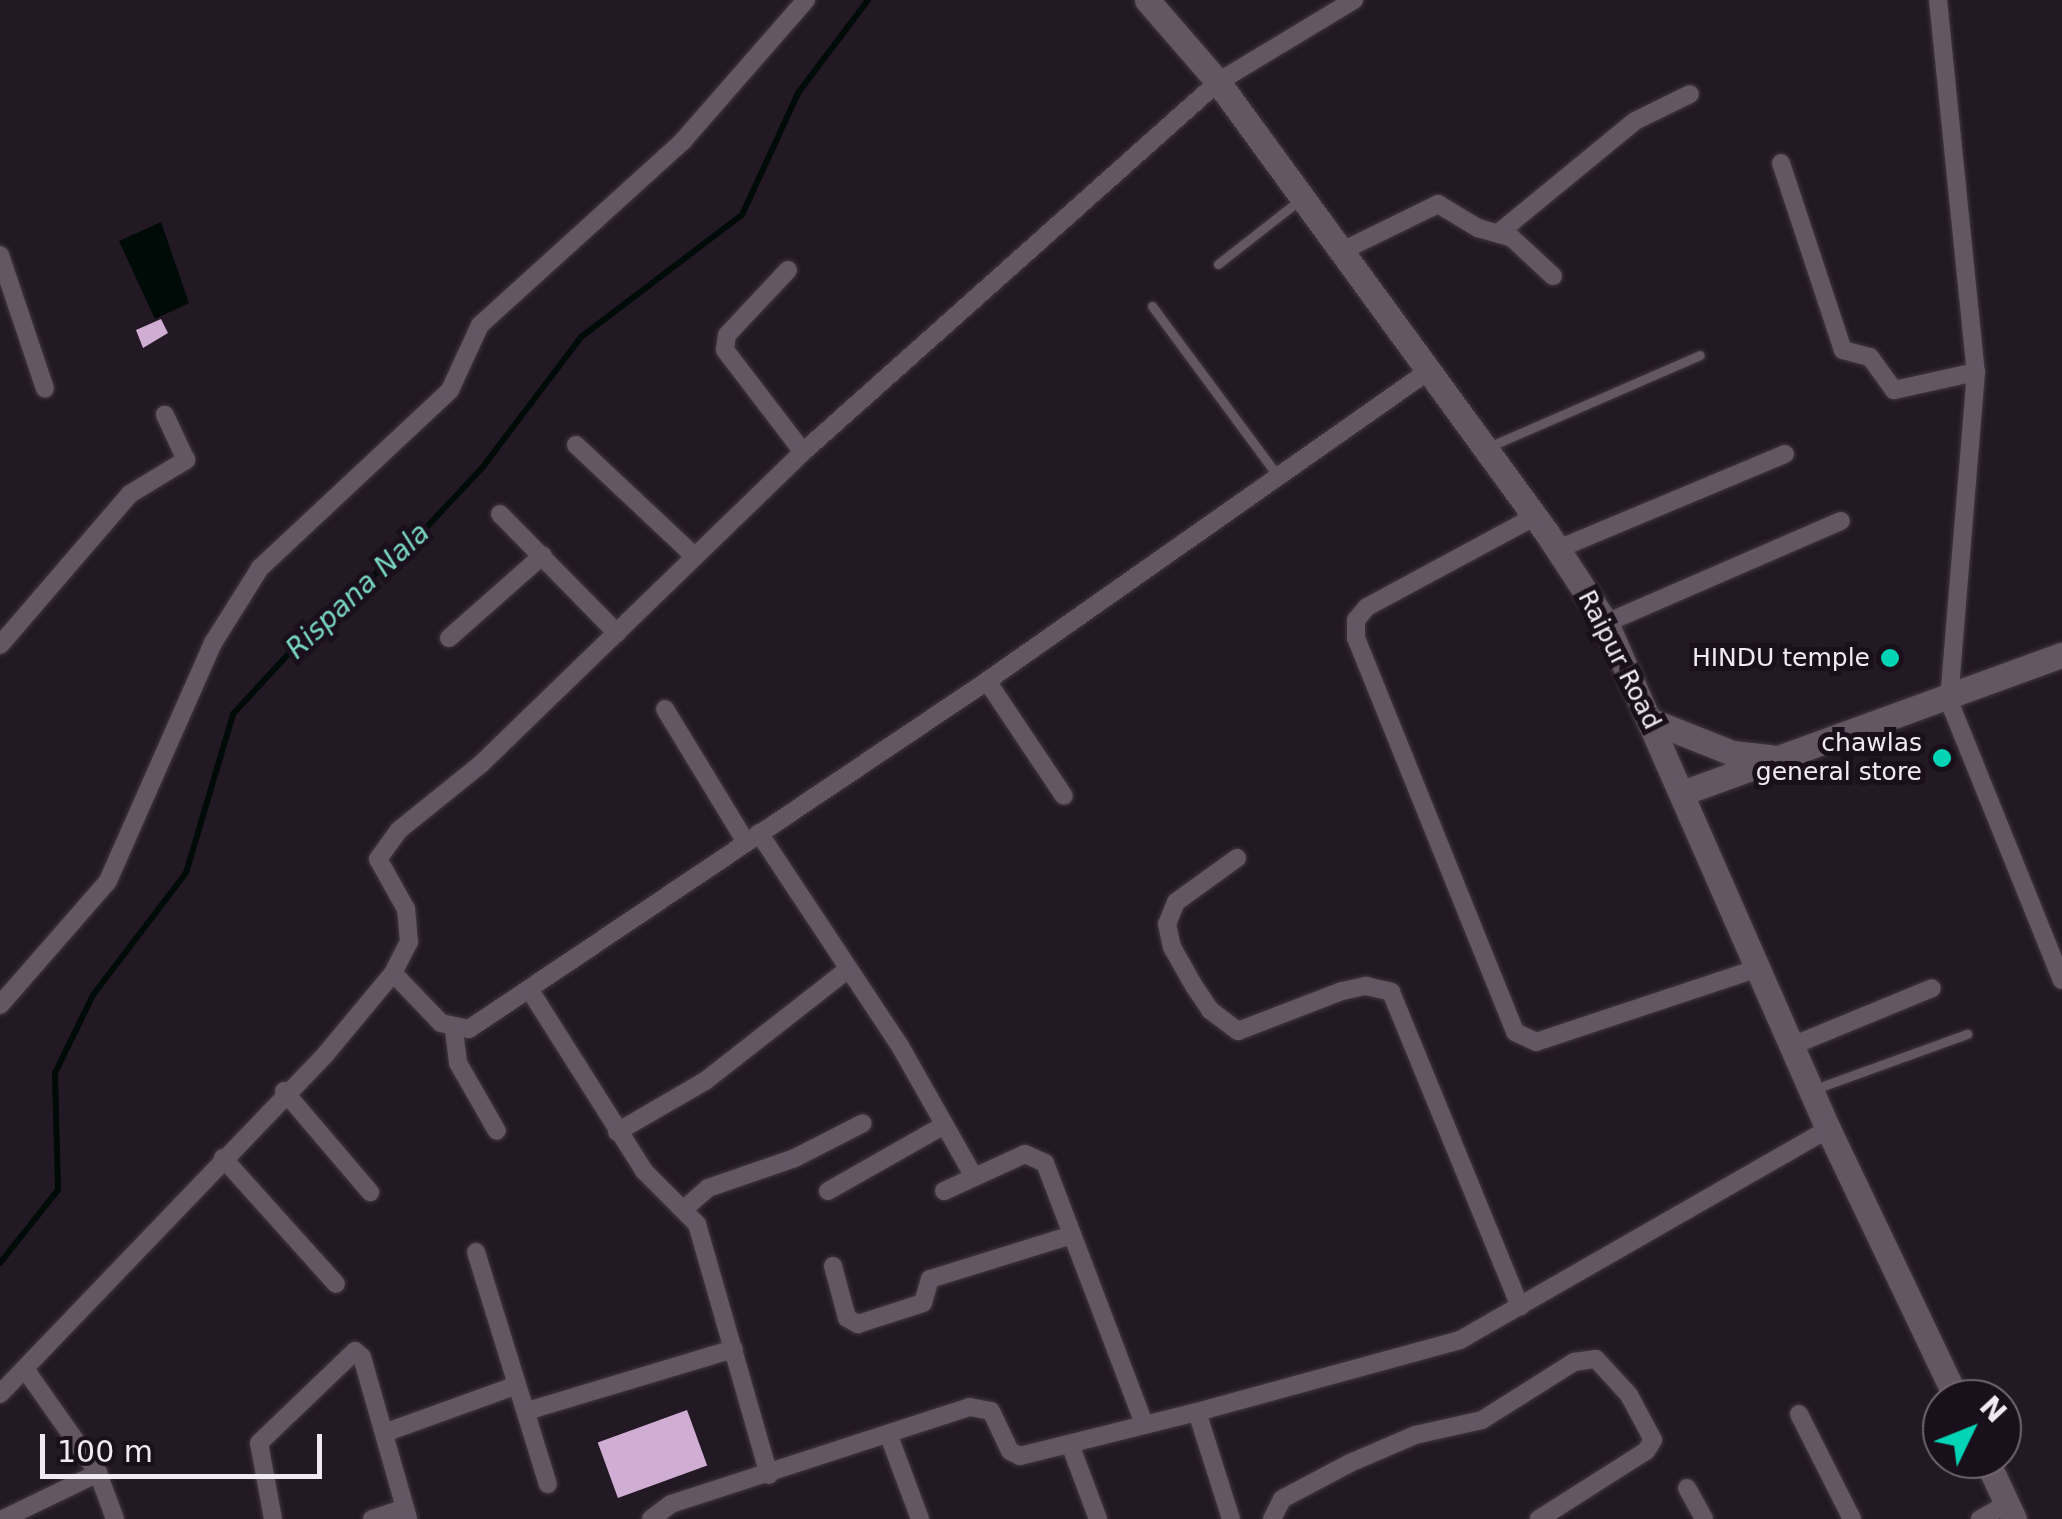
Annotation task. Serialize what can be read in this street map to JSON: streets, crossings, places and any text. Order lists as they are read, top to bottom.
{
  "streets": {
    "main road": ["Raipur Road"]
  },
  "water": ["Rispana Nala"],
  "places": ["HINDU temple", "chawlas general store"],
  "scale_bar": "100 m",
  "north": "top right"
}
